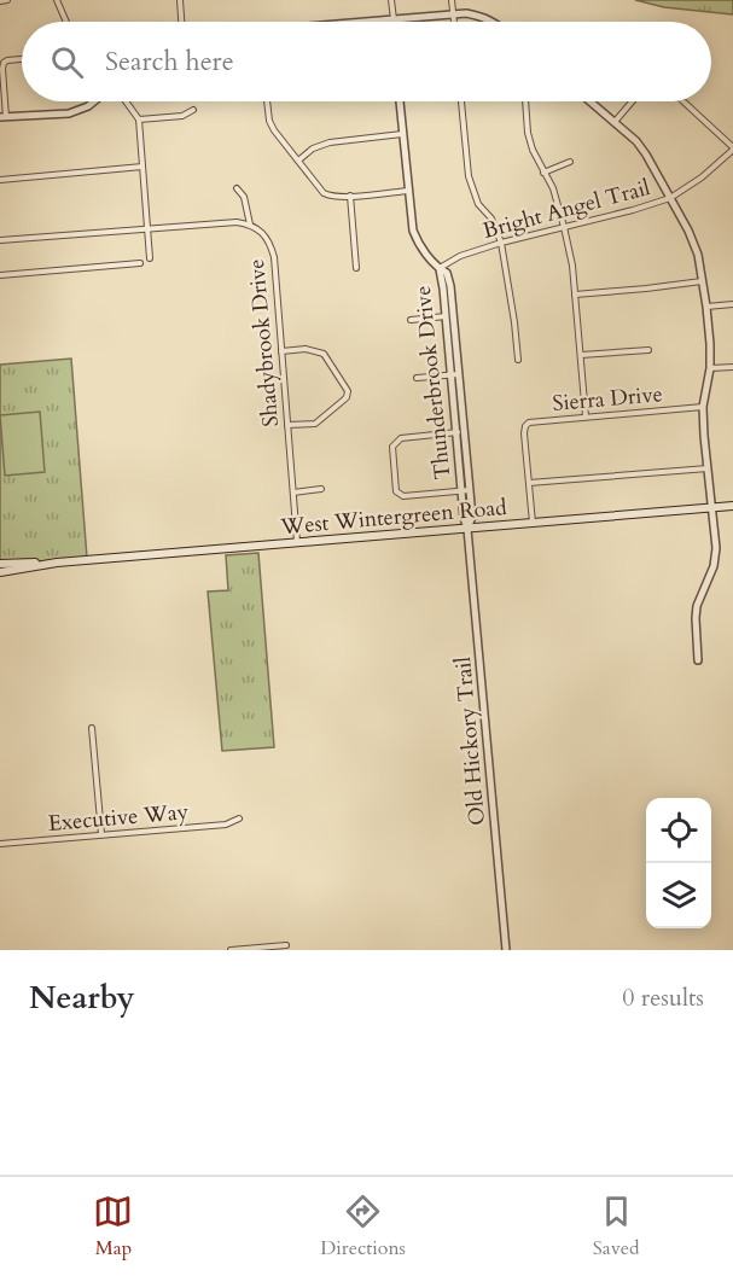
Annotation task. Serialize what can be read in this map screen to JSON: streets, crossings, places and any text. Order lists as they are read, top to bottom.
{
  "streets": {
    "main road": ["West Wintergreen Road"],
    "street": [
      "Bright Angel Trail",
      "Shadybrook Drive",
      "Thunderbrook Drive",
      "Sierra Drive",
      "Old Hickory Trail",
      "Executive Way"
    ]
  },
  "crossings": [
    ["Bright Angel Trail", "Thunderbrook Drive"],
    ["Shadybrook Drive", "West Wintergreen Road"],
    ["Thunderbrook Drive", "West Wintergreen Road"],
    ["Thunderbrook Drive", "Old Hickory Trail"],
    ["West Wintergreen Road", "Old Hickory Trail"]
  ],
  "page": {
    "search": "Search here",
    "heading": ["Nearby", "0 results"],
    "nav": ["Map", "Directions", "Saved"]
  }
}
